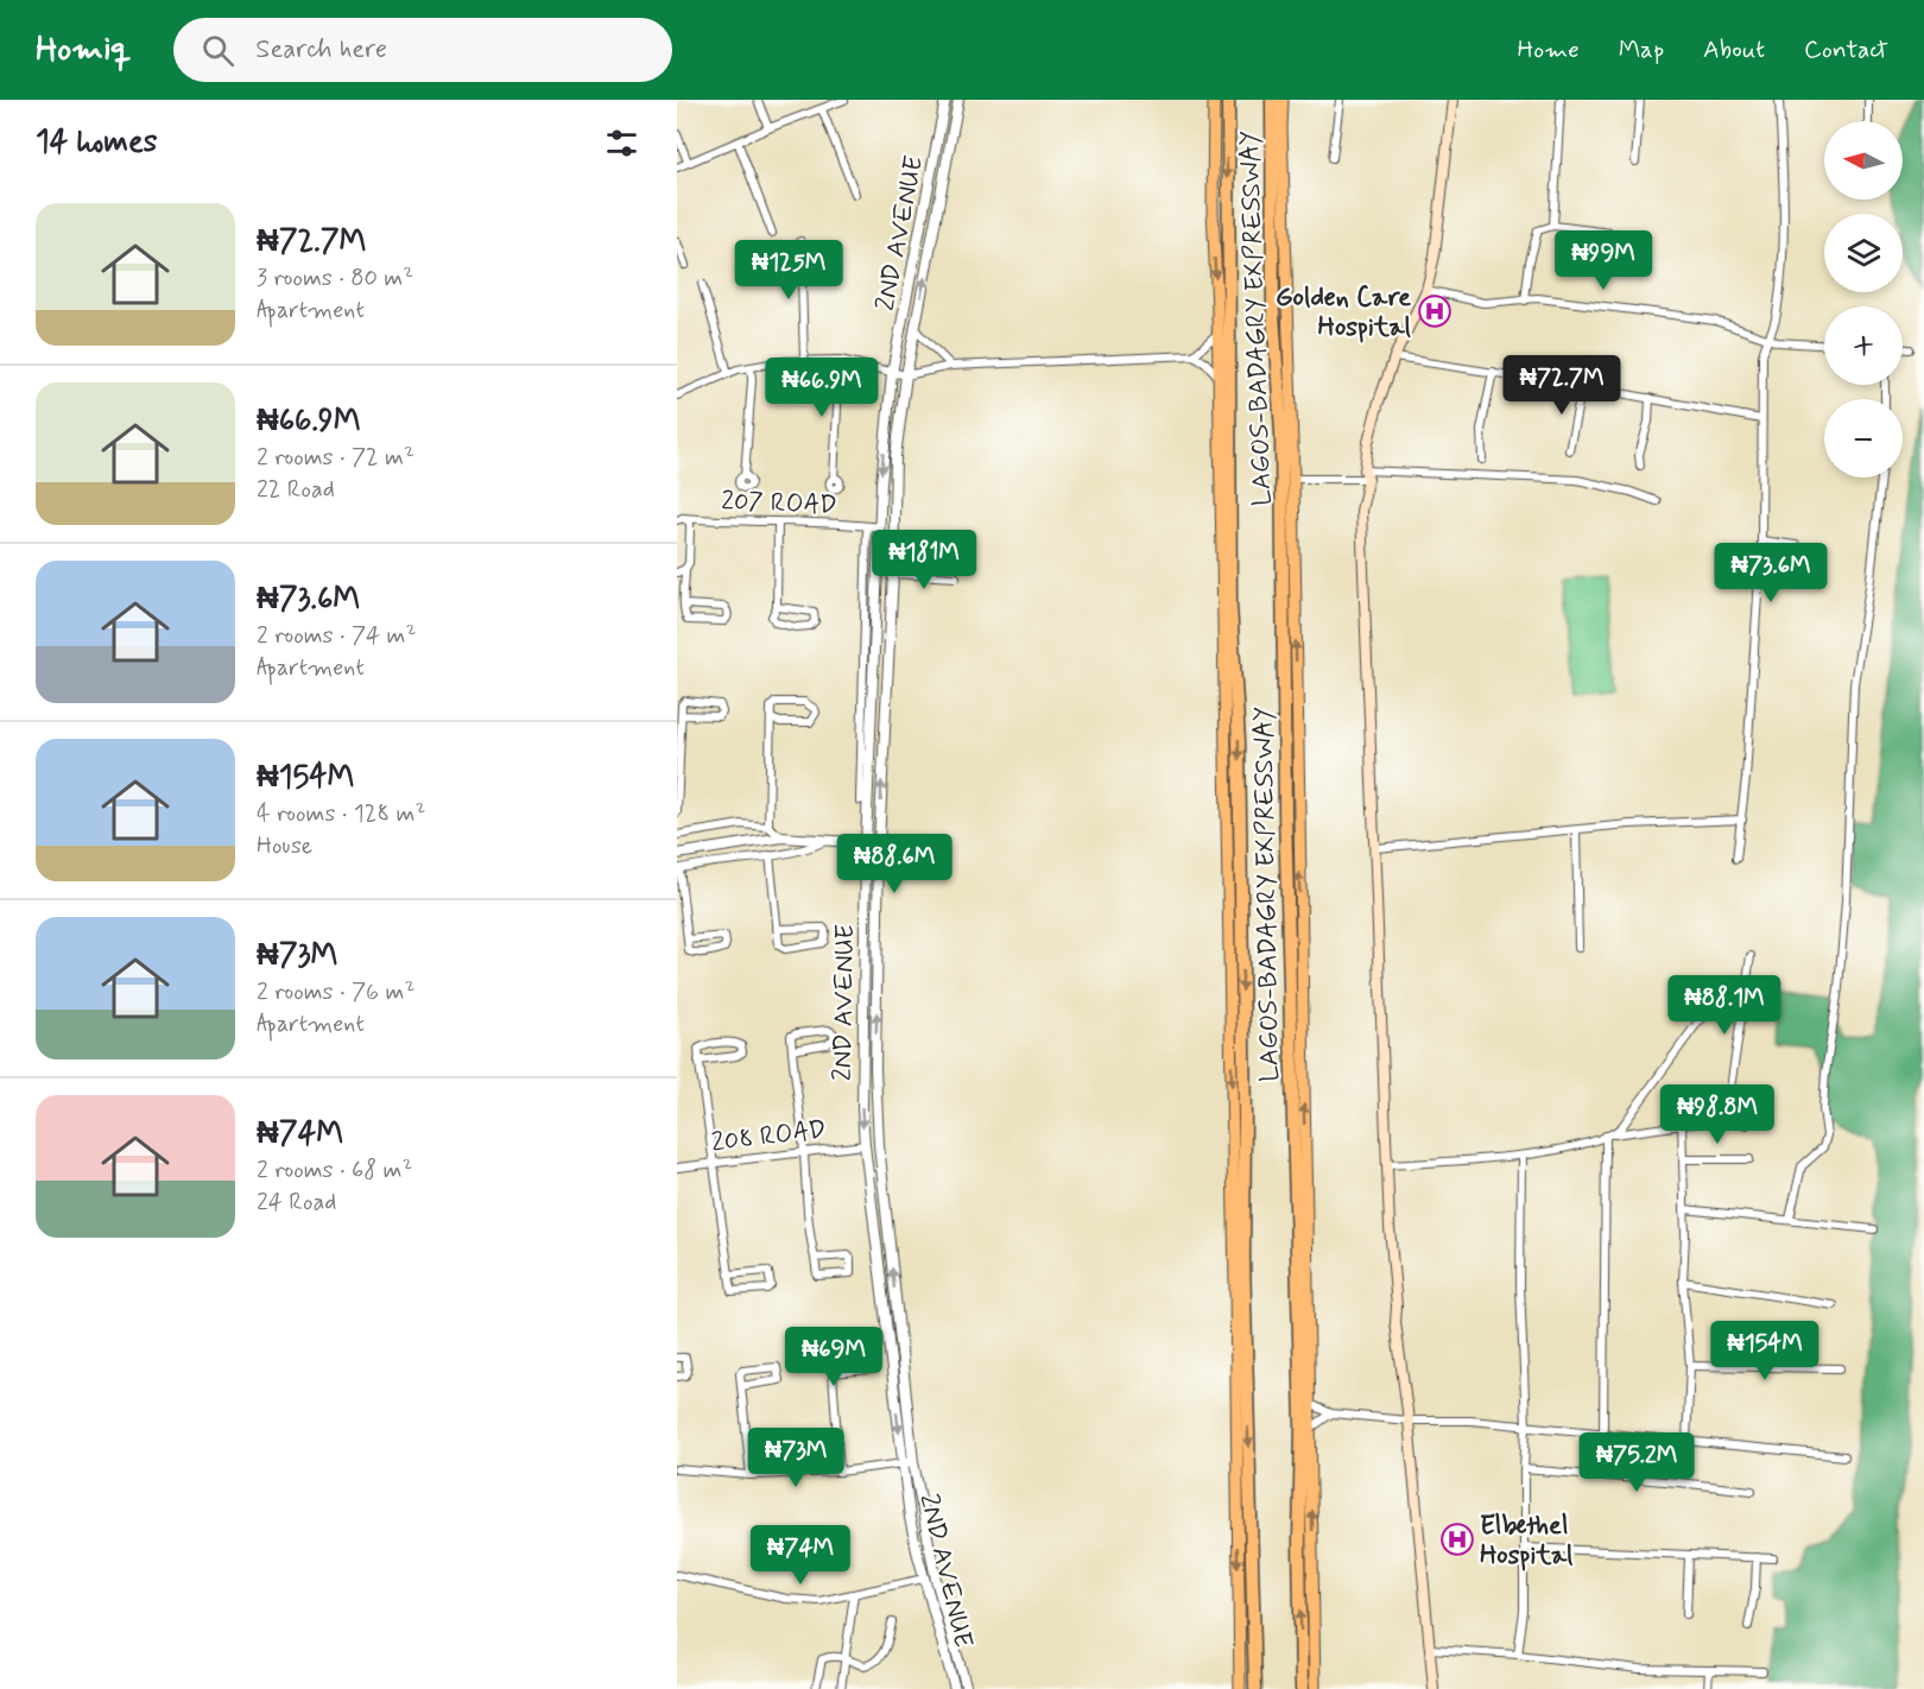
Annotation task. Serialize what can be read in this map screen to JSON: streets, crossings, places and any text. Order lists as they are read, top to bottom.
{
  "streets": {
    "highway": ["LAGOS-BADAGRY EXPRESSWAY"],
    "street": ["2ND AVENUE", "207 ROAD", "208 ROAD"]
  },
  "crossings": [
    ["2ND AVENUE", "207 ROAD"],
    ["2ND AVENUE", "208 ROAD"]
  ],
  "places": {
    "hospital": ["Golden Care Hospital", "Elbethel Hospital"]
  },
  "north": "left",
  "page": {
    "header": "Homiq",
    "search": "Search here",
    "nav": [
      "Home",
      "Map",
      "About",
      "Contact"
    ],
    "heading": "14 homes",
    "map_buttons": ["+", "−"],
    "list": [
      {
        "name": "₦72.7M",
        "note": "3 rooms · 80 m² · Apartment"
      },
      {
        "name": "₦66.9M",
        "note": "2 rooms · 72 m² · 22 Road"
      },
      {
        "name": "₦73.6M",
        "note": "2 rooms · 74 m² · Apartment"
      },
      {
        "name": "₦154M",
        "note": "4 rooms · 128 m² · House"
      },
      {
        "name": "₦73M",
        "note": "2 rooms · 76 m² · Apartment"
      },
      {
        "name": "₦74M",
        "note": "2 rooms · 68 m² · 24 Road"
      }
    ],
    "price": [
      "₦99M",
      "₦125M",
      "₦72.7M",
      "₦66.9M",
      "₦181M",
      "₦73.6M",
      "₦88.6M",
      "₦88.1M",
      "₦98.8M",
      "₦154M",
      "₦69M",
      "₦73M",
      "₦75.2M",
      "₦74M"
    ]
  }
}
